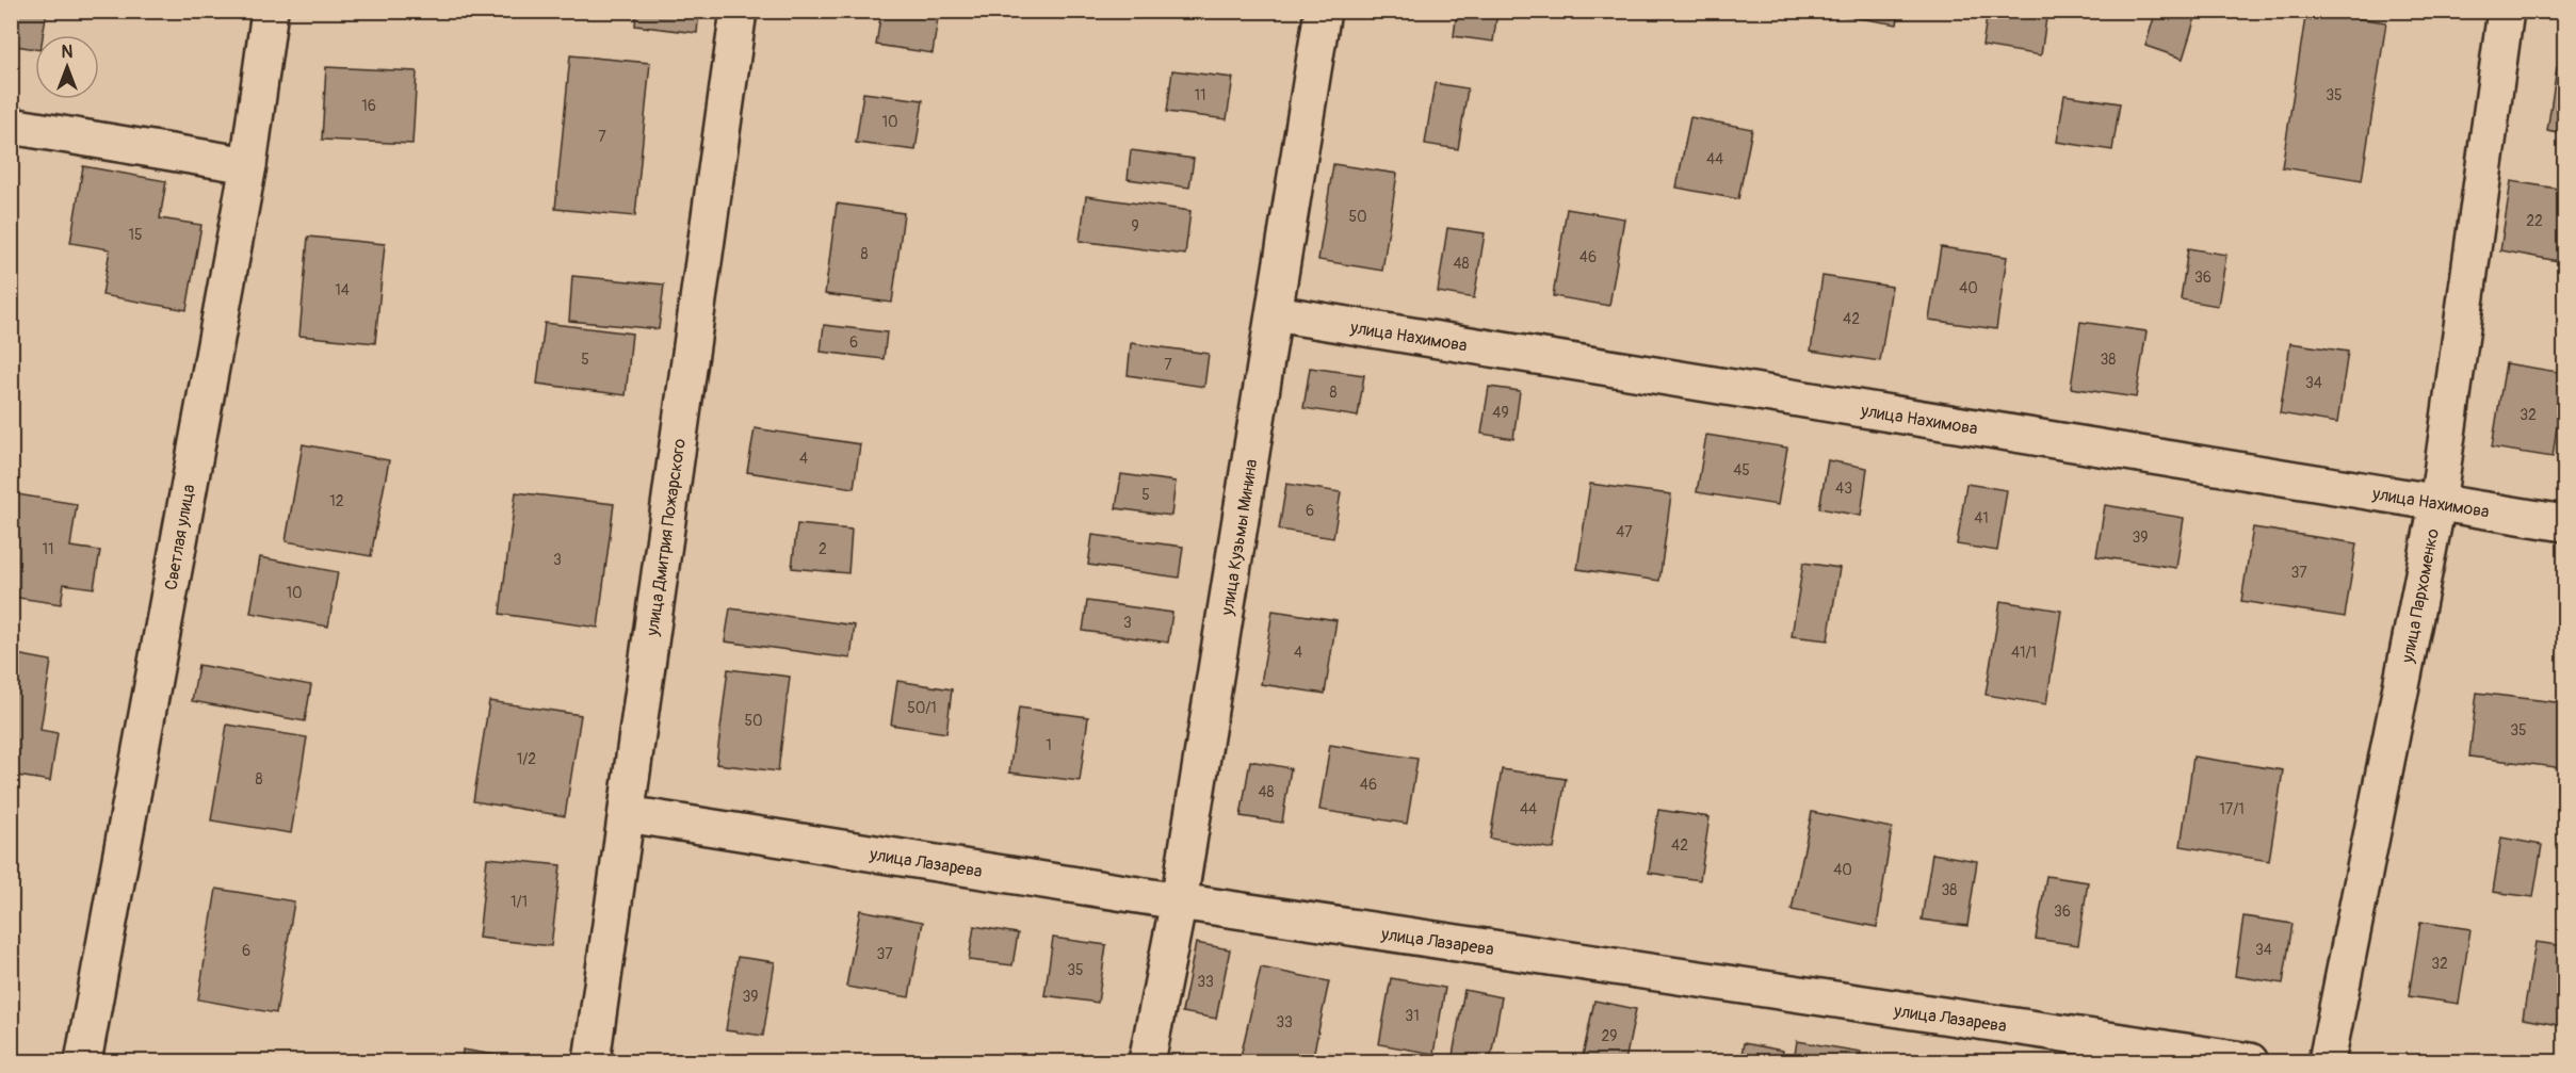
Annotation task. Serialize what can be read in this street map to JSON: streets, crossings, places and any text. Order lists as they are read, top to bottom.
{
  "streets": {
    "street": [
      "улица Нахимова",
      "Светлая улица",
      "улица Дмитрия Пожарского",
      "улица Кузьмы Минина",
      "улица Пархоменко",
      "улица Лазарева"
    ]
  },
  "crossings": [
    ["улица Нахимова", "улица Кузьмы Минина"],
    ["улица Нахимова", "улица Пархоменко"],
    ["улица Дмитрия Пожарского", "улица Лазарева"],
    ["улица Кузьмы Минина", "улица Лазарева"]
  ],
  "house_numbers": [
    "11",
    "35",
    "16",
    "10",
    "7",
    "44",
    "50",
    "22",
    "9",
    "15",
    "8",
    "46",
    "48",
    "36",
    "40",
    "14",
    "42",
    "6",
    "5",
    "38",
    "7",
    "34",
    "8",
    "49",
    "32",
    "4",
    "45",
    "43",
    "5",
    "12",
    "6",
    "41",
    "47",
    "39",
    "11",
    "2",
    "3",
    "37",
    "10",
    "3",
    "4",
    "41/1",
    "50/1",
    "50",
    "35",
    "1",
    "1/2",
    "8",
    "46",
    "48",
    "44",
    "17/1",
    "42",
    "40",
    "38",
    "1/1",
    "36",
    "34",
    "6",
    "37",
    "32",
    "35",
    "33",
    "39",
    "31",
    "33",
    "29"
  ],
  "north": "top"
}
